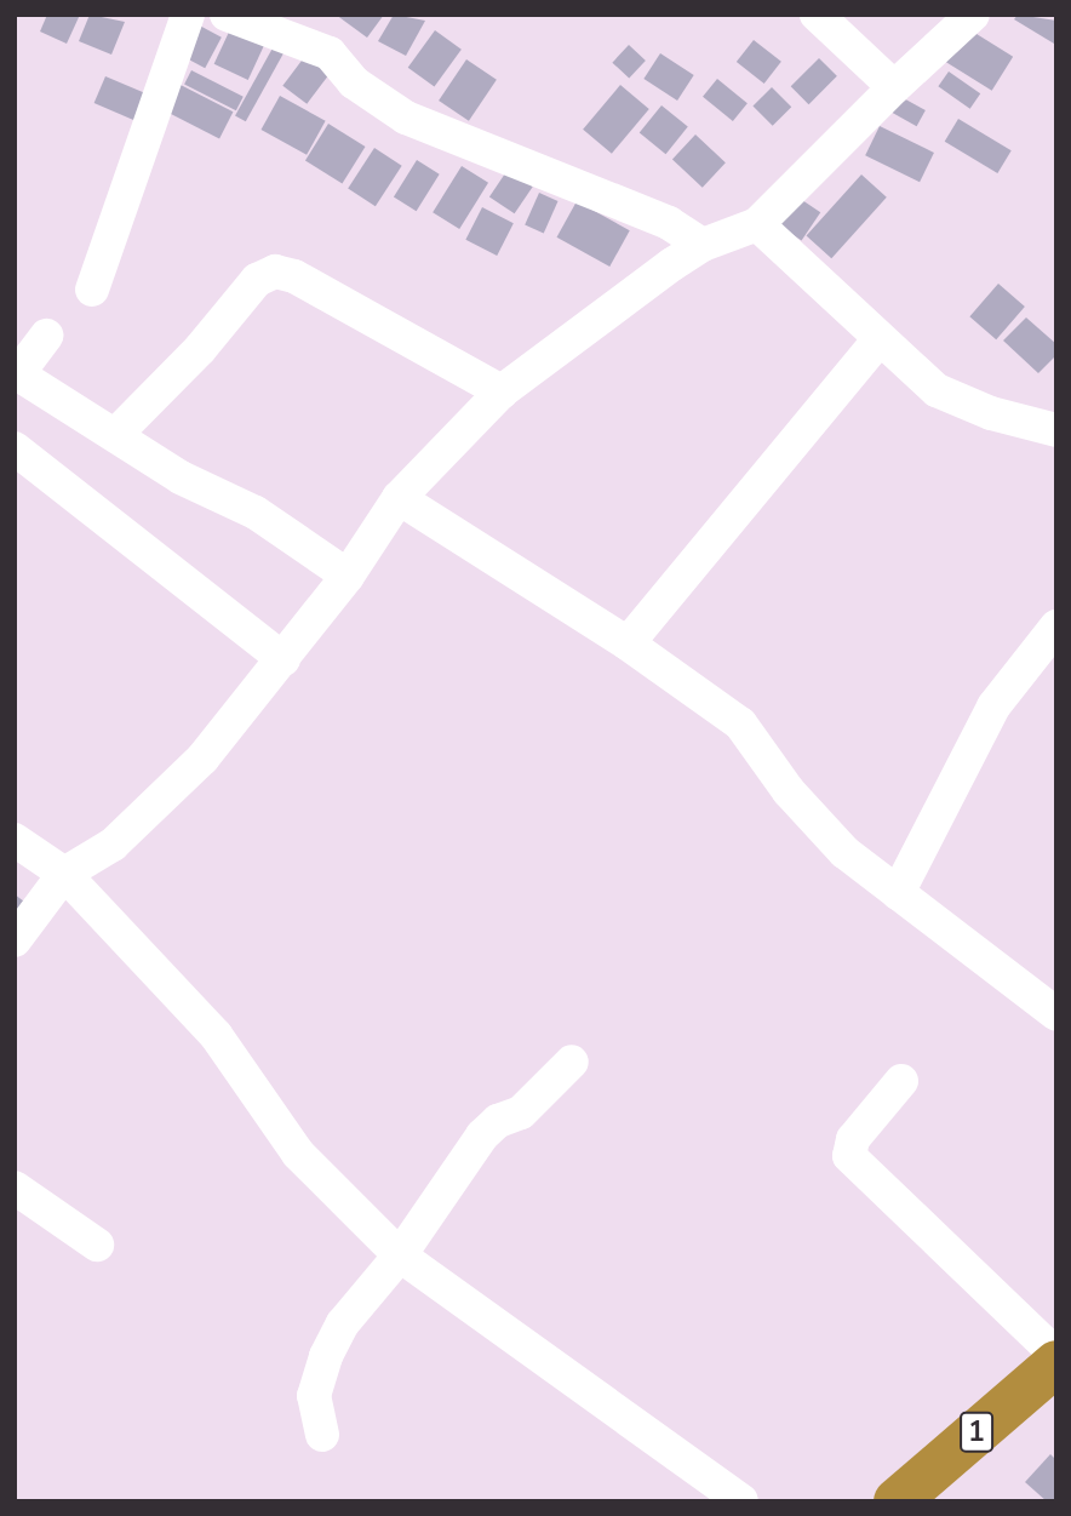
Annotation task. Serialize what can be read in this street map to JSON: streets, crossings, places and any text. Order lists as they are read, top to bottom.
{
  "streets": {
    "highway": ["1"]
  }
}
